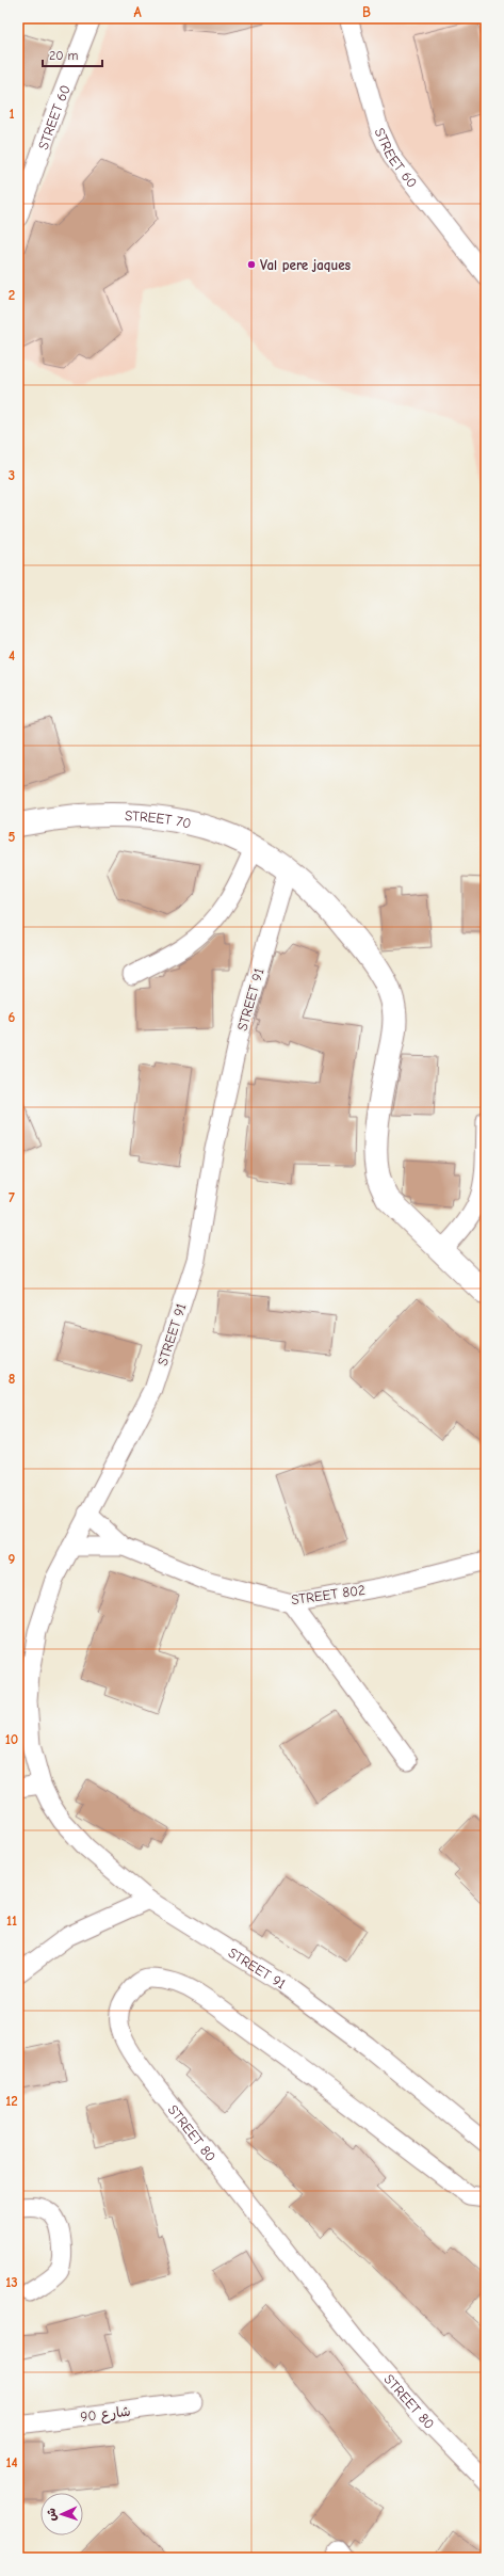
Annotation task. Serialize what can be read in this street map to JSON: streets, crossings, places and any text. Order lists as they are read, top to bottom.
{
  "streets": {
    "street": [
      "STREET 60",
      "STREET 70",
      "STREET 91",
      "STREET 802",
      "STREET 80",
      "شارع 90"
    ]
  },
  "crossings": [
    ["STREET 70", "STREET 91"],
    ["STREET 91", "STREET 802"]
  ],
  "places": ["Val pere jaques"],
  "scale_bar": "20 m",
  "north": "left",
  "grid": {
    "columns": ["A", "B"],
    "rows": [
      "1",
      "2",
      "3",
      "4",
      "5",
      "6",
      "7",
      "8",
      "9",
      "10",
      "11",
      "12",
      "13",
      "14"
    ]
  }
}
